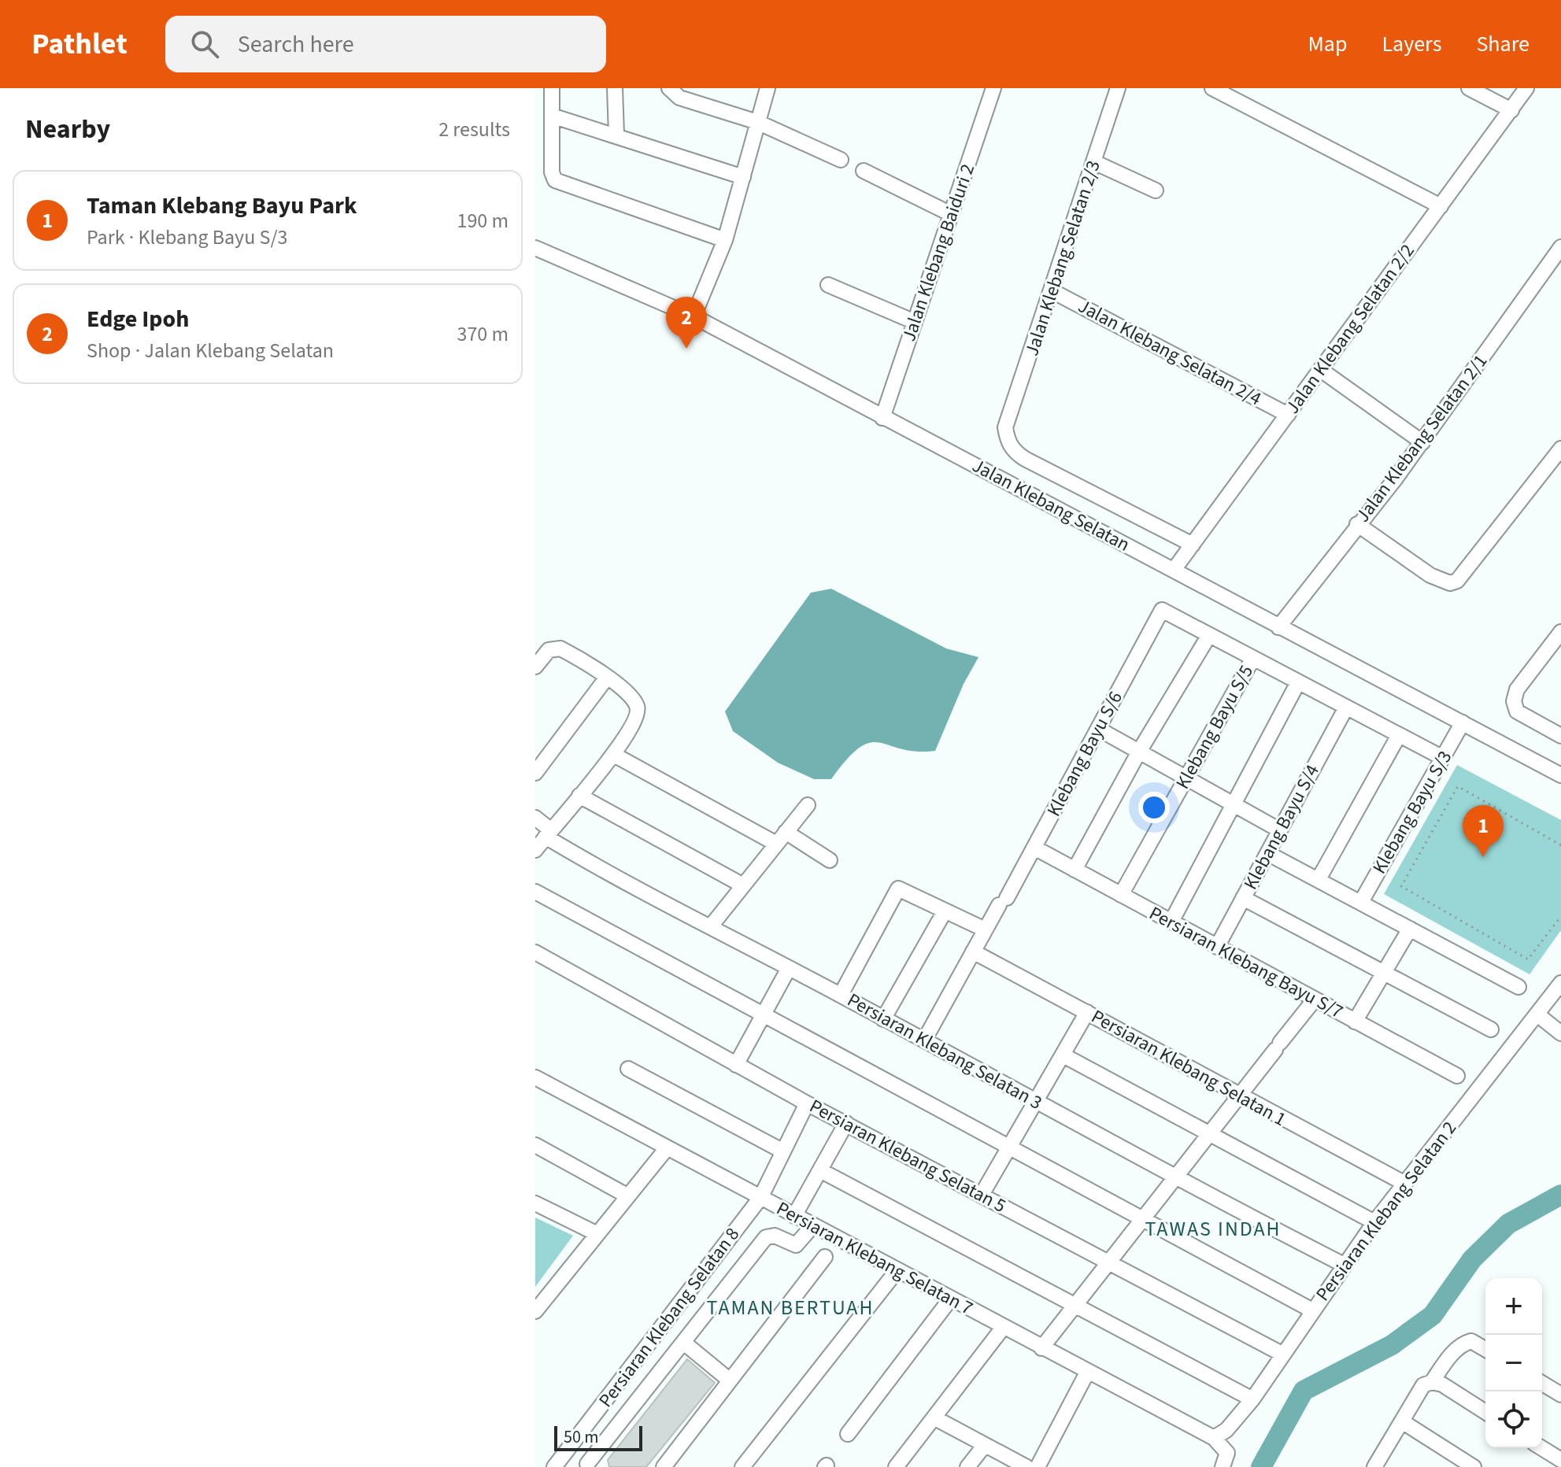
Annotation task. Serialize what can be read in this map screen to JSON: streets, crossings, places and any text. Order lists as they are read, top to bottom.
{
  "streets": {
    "street": [
      "Jalan Klebang Baiduri 2",
      "Jalan Klebang Selatan 2/3",
      "Jalan Klebang Selatan 2/2",
      "Jalan Klebang Selatan 2/4",
      "Jalan Klebang Selatan 2/1",
      "Jalan Klebang Selatan",
      "Klebang Bayu S/5",
      "Klebang Bayu S/6",
      "Klebang Bayu S/3",
      "Klebang Bayu S/4",
      "Persiaran Klebang Bayu S/7",
      "Persiaran Klebang Selatan 3",
      "Persiaran Klebang Selatan 1",
      "Persiaran Klebang Selatan 5",
      "Persiaran Klebang Selatan 2",
      "Persiaran Klebang Selatan 7",
      "Persiaran Klebang Selatan 8"
    ]
  },
  "crossings": [
    ["Jalan Klebang Baiduri 2", "Jalan Klebang Selatan"],
    ["Jalan Klebang Selatan 2/3", "Jalan Klebang Selatan 2/2"],
    ["Jalan Klebang Selatan 2/3", "Jalan Klebang Selatan 2/4"],
    ["Jalan Klebang Selatan 2/2", "Jalan Klebang Selatan 2/4"],
    ["Jalan Klebang Selatan 2/2", "Jalan Klebang Selatan"],
    ["Jalan Klebang Selatan 2/1", "Jalan Klebang Selatan"],
    ["Jalan Klebang Selatan", "Klebang Bayu S/3"],
    ["Klebang Bayu S/5", "Persiaran Klebang Bayu S/7"],
    ["Klebang Bayu S/6", "Persiaran Klebang Bayu S/7"],
    ["Klebang Bayu S/6", "Persiaran Klebang Selatan 3"],
    ["Klebang Bayu S/6", "Persiaran Klebang Selatan 1"],
    ["Klebang Bayu S/4", "Persiaran Klebang Bayu S/7"],
    ["Persiaran Klebang Selatan 3", "Persiaran Klebang Selatan 2"],
    ["Persiaran Klebang Selatan 1", "Persiaran Klebang Selatan 2"],
    ["Persiaran Klebang Selatan 5", "Persiaran Klebang Selatan 2"],
    ["Persiaran Klebang Selatan 5", "Persiaran Klebang Selatan 8"],
    ["Persiaran Klebang Selatan 2", "Persiaran Klebang Selatan 7"],
    ["Persiaran Klebang Selatan 7", "Persiaran Klebang Selatan 8"]
  ],
  "districts": ["TAWAS INDAH", "TAMAN BERTUAH"],
  "scale_bar": "50 m",
  "page": {
    "header": "Pathlet",
    "search": "Search here",
    "nav": ["Map", "Layers", "Share"],
    "heading": ["Nearby", "2 results"],
    "list": [
      {
        "mark": "1",
        "name": "Taman Klebang Bayu Park",
        "note": "Park · Klebang Bayu S/3",
        "value": "190 m"
      },
      {
        "mark": "2",
        "name": "Edge Ipoh",
        "note": "Shop · Jalan Klebang Selatan",
        "value": "370 m"
      }
    ],
    "pins": ["2", "1"],
    "map_buttons": ["+", "−"],
    "scale": "50 m"
  }
}
